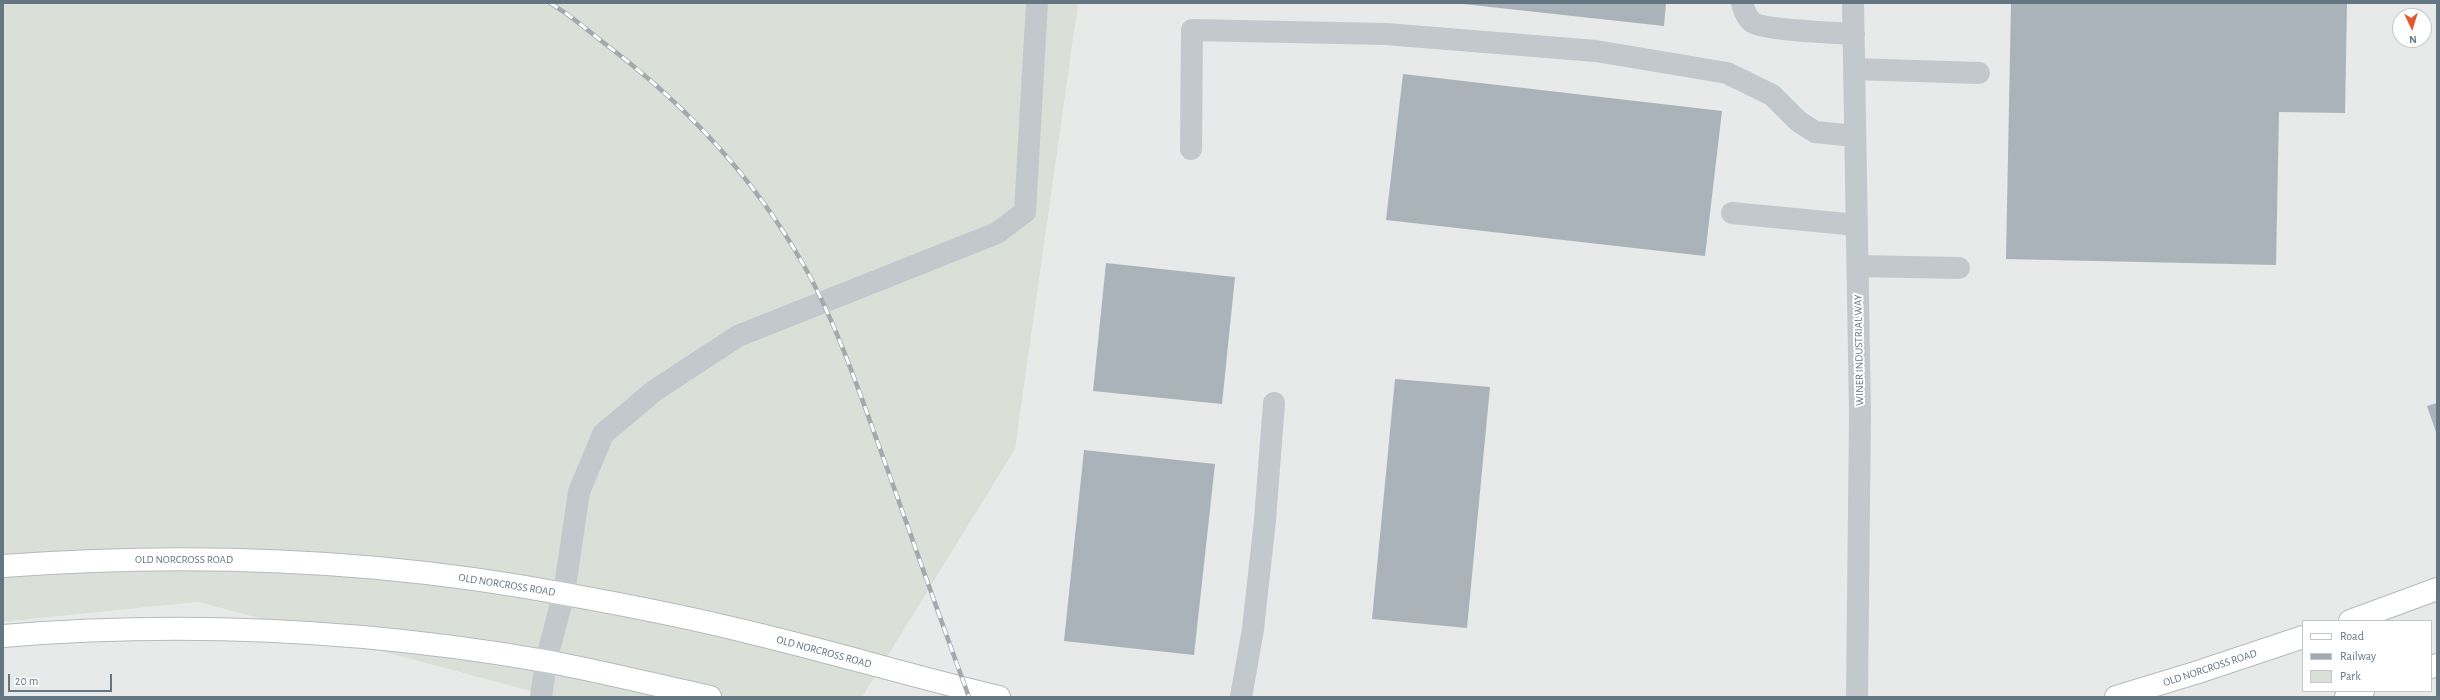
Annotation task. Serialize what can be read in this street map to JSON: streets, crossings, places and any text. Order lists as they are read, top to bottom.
{
  "streets": {
    "main road": ["OLD NORCROSS ROAD"],
    "street": ["WINER INDUSTRIAL WAY"]
  },
  "legend": ["Road", "Railway", "Park"],
  "scale_bar": "20 m",
  "north": "bottom"
}
